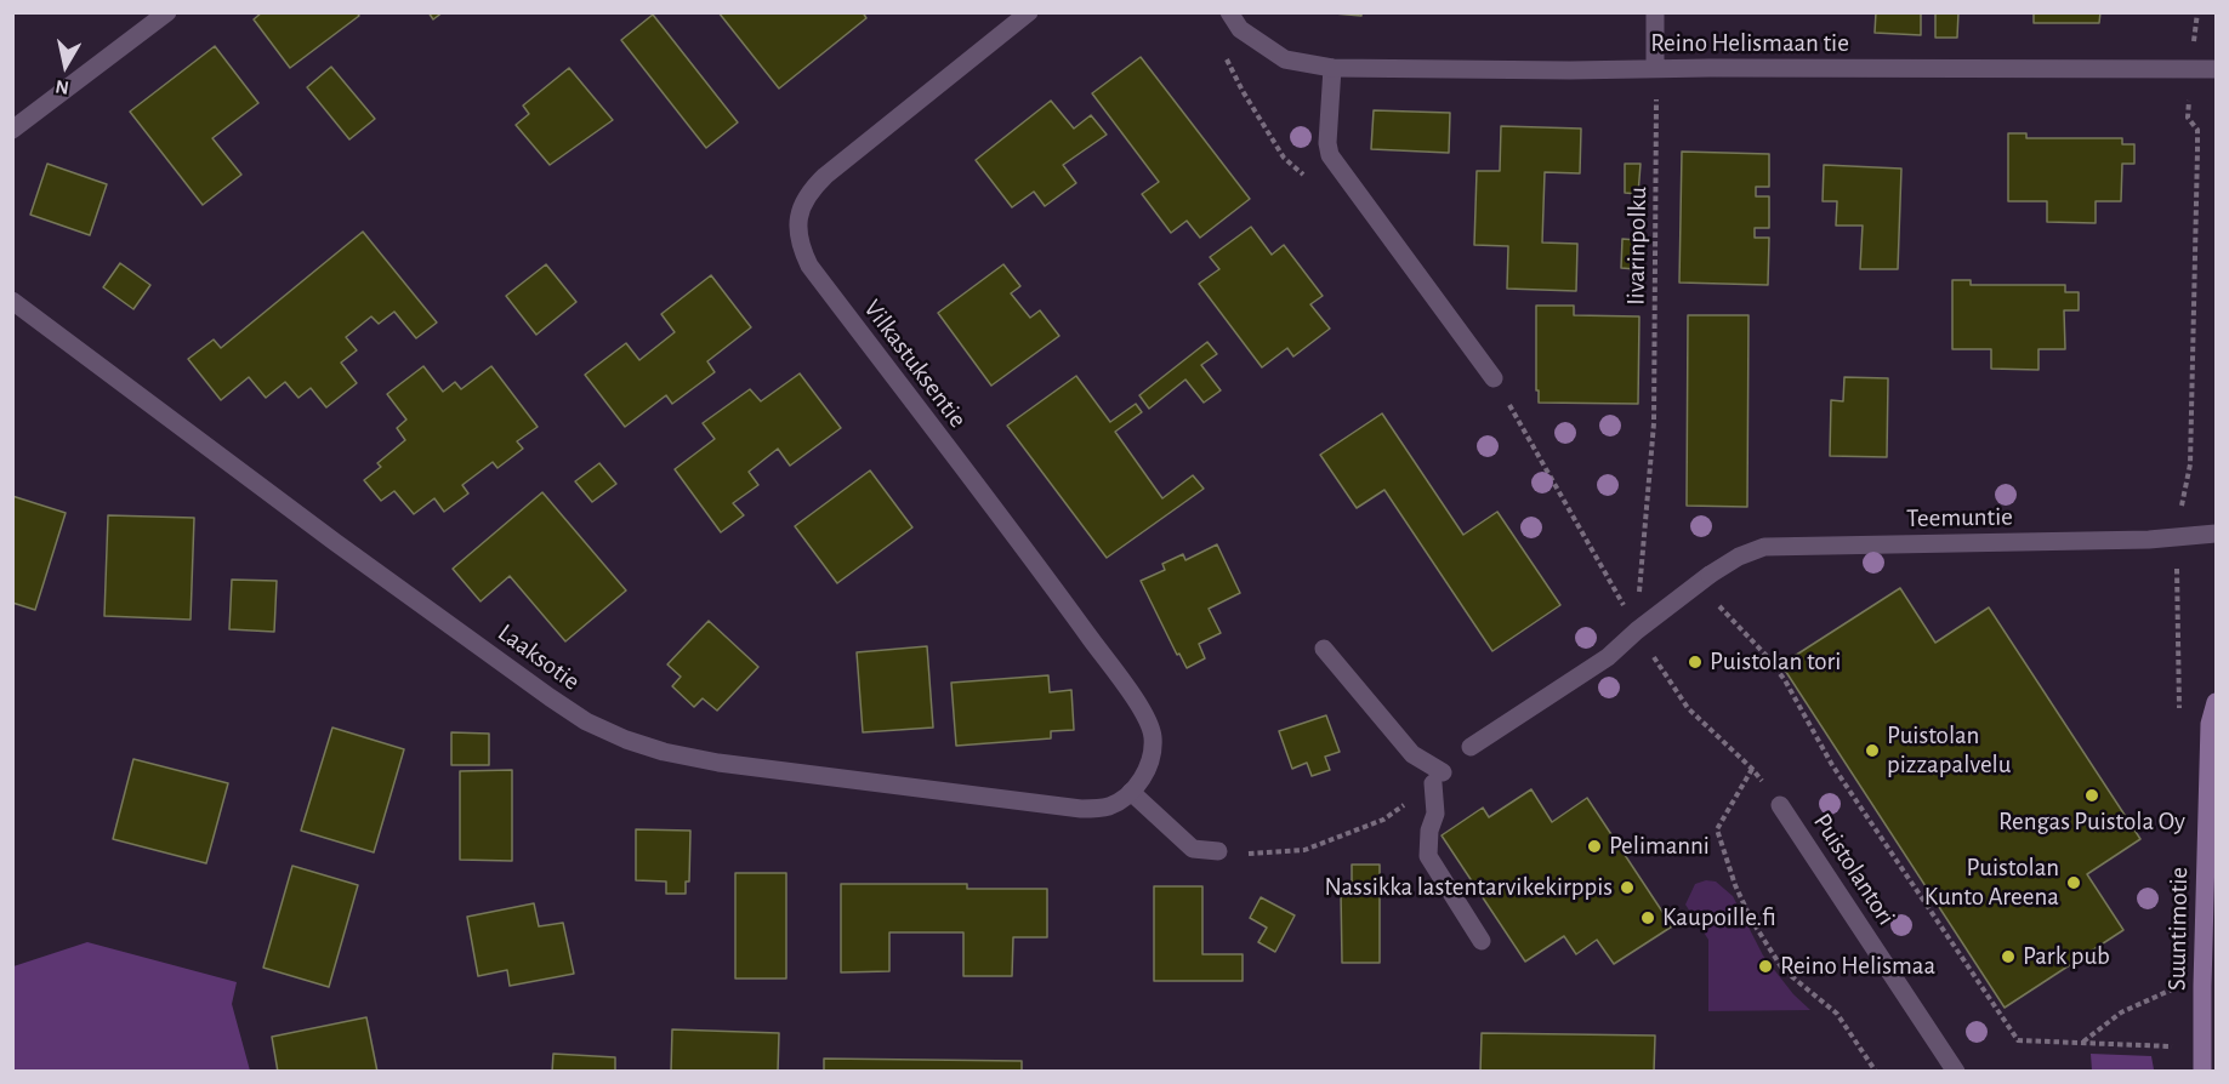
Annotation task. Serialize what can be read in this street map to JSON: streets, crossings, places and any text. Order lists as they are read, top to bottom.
{
  "streets": {
    "main road": ["Suuntimotie"],
    "street": [
      "Reino Helismaan tie",
      "Vilkastuksentie",
      "Teemuntie",
      "Laaksotie",
      "Puistolantori"
    ],
    "path": ["Iivarinpolku"]
  },
  "crossings": [
    ["Reino Helismaan tie", "Iivarinpolku"],
    ["Iivarinpolku", "Teemuntie"],
    ["Vilkastuksentie", "Laaksotie"],
    ["Teemuntie", "Puistolantori"]
  ],
  "places": [
    "Puistolan tori",
    "Puistolan pizzapalvelu",
    "Rengas Puistola Oy",
    "Pelimanni",
    "Puistolan Kunto Areena",
    "Nassikka lastentarvikekirppis",
    "Kaupoille.fi",
    "Park pub",
    "Reino Helismaa"
  ],
  "north": "bottom"
}
